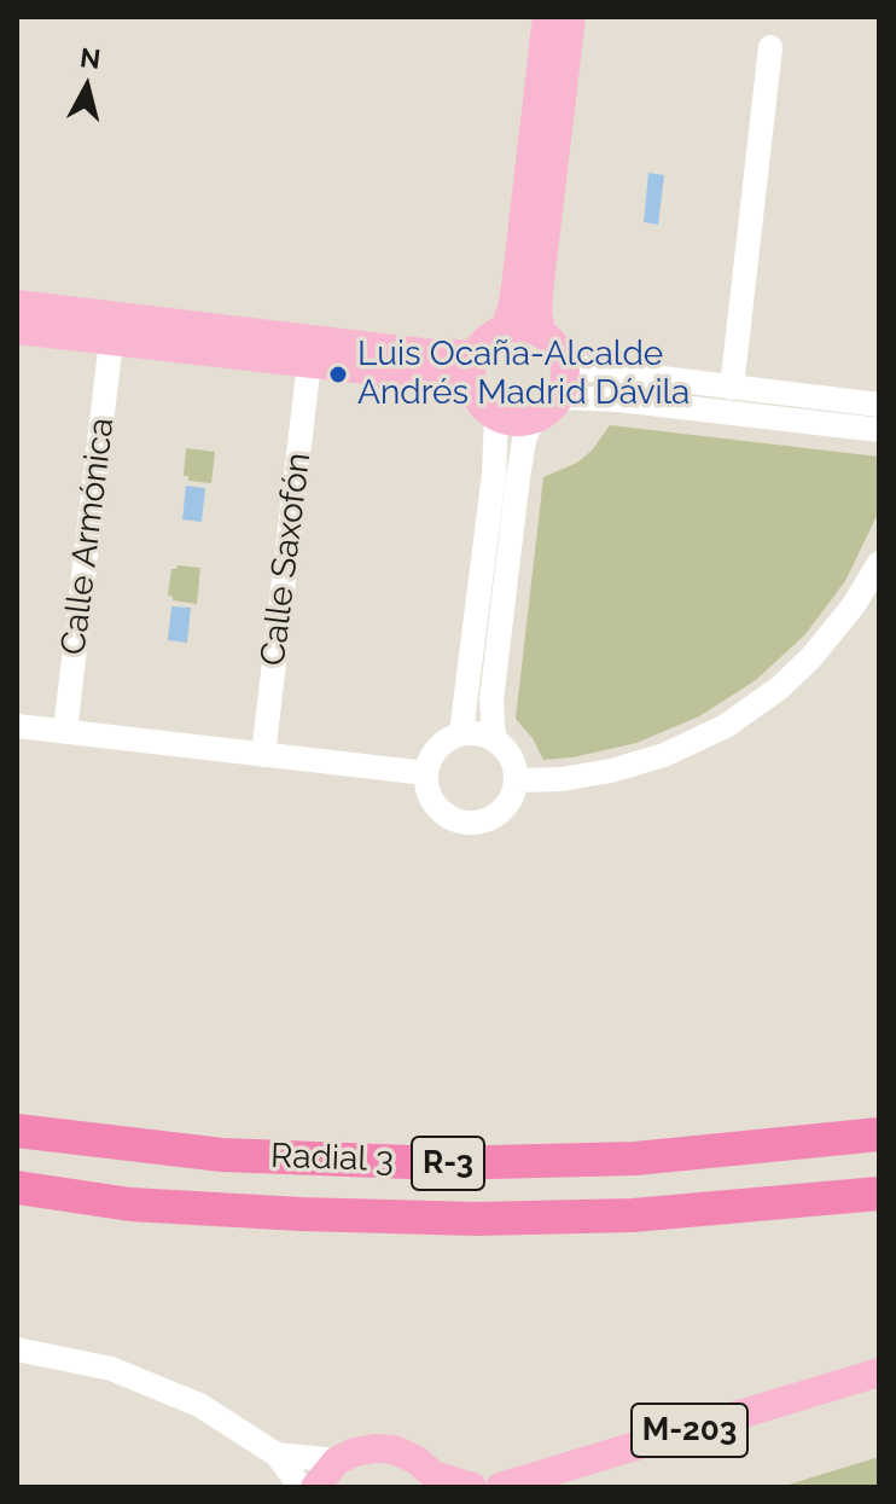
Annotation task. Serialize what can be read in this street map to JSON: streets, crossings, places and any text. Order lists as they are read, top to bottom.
{
  "streets": {
    "highway": ["Radial 3", "R-3"],
    "main road": ["M-203"],
    "street": ["Calle Armónica", "Calle Saxofón"]
  },
  "places": ["Luis Ocaña-Alcalde Andrés Madrid Dávila"],
  "north": "top"
}
